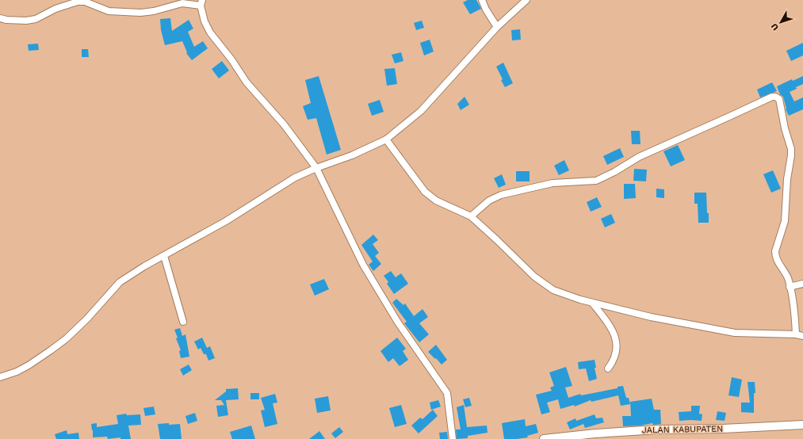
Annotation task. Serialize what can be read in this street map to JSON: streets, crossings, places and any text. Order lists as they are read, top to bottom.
{
  "streets": {
    "street": ["JALAN KABUPATEN"]
  },
  "north": "bottom left"
}
